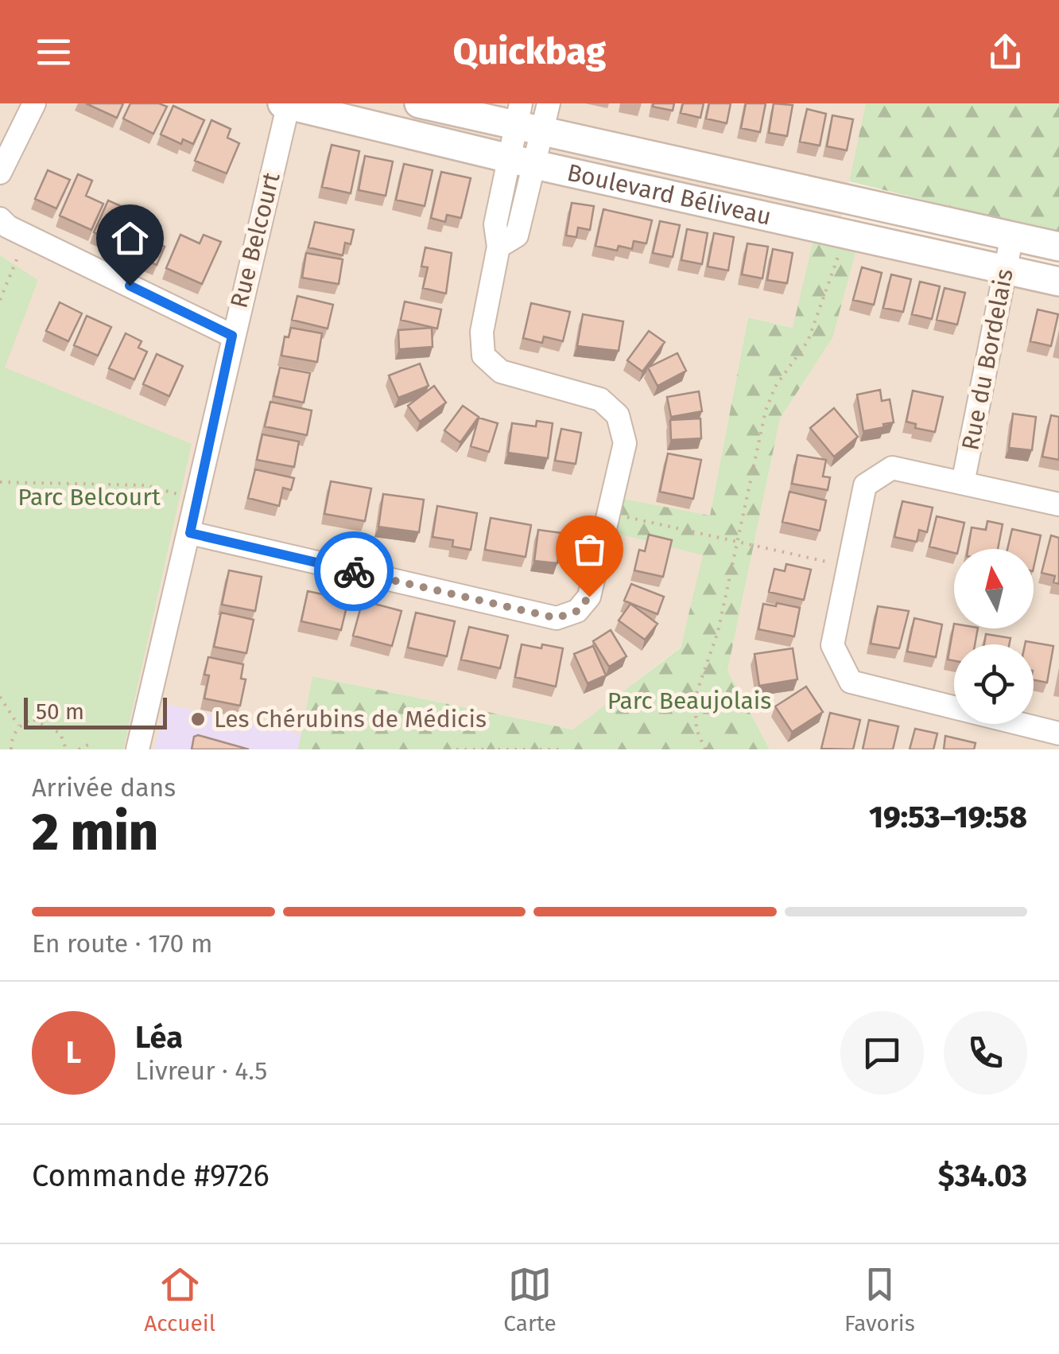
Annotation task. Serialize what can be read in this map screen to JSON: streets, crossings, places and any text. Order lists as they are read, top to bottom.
{
  "streets": {
    "street": ["Boulevard Béliveau", "Rue Belcourt", "Rue du Bordelais"]
  },
  "crossings": [
    ["Boulevard Béliveau", "Rue Belcourt"],
    ["Boulevard Béliveau", "Rue du Bordelais"]
  ],
  "parks": ["Parc Belcourt", "Parc Beaujolais"],
  "places": ["Les Chérubins de Médicis"],
  "scale_bar": "50 m",
  "north": "top",
  "page": {
    "header": "Quickbag",
    "scale": "50 m",
    "heading": ["2 min", "Arrivée dans", "19:53–19:58"],
    "panel": [
      "Léa",
      "Livreur · 4.5",
      "Commande #9726",
      "$34.03"
    ],
    "bar": "En route · 170 m",
    "round": "L",
    "tabs": ["Accueil", "Carte", "Favoris"]
  }
}
